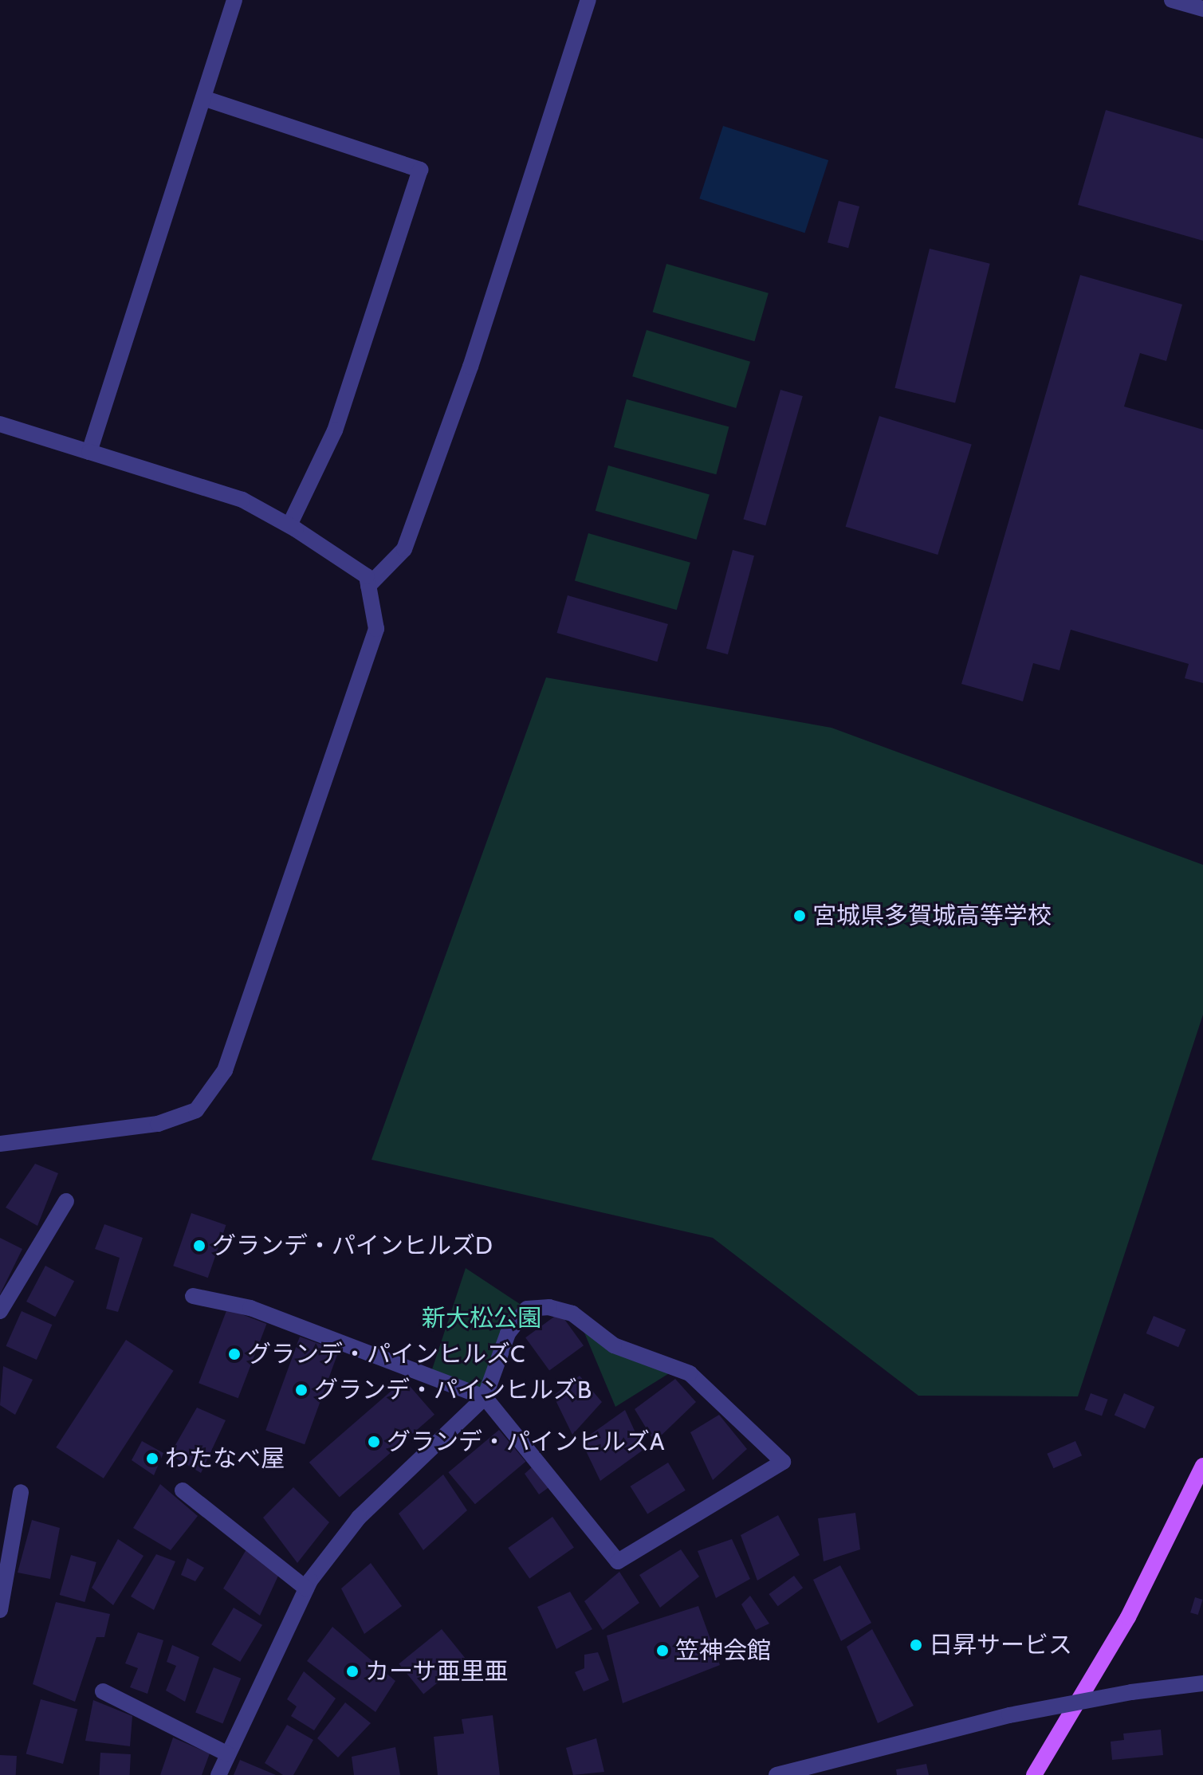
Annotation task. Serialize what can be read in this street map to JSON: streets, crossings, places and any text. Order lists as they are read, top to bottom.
{
  "parks": ["新大松公園"],
  "places": [
    "宮城県多賀城高等学校",
    "グランデ・パインヒルズD",
    "グランデ・パインヒルズC",
    "グランデ・パインヒルズB",
    "グランデ・パインヒルズA",
    "わたなべ屋",
    "日昇サービス",
    "笠神会館",
    "カーサ亜里亜"
  ]
}
